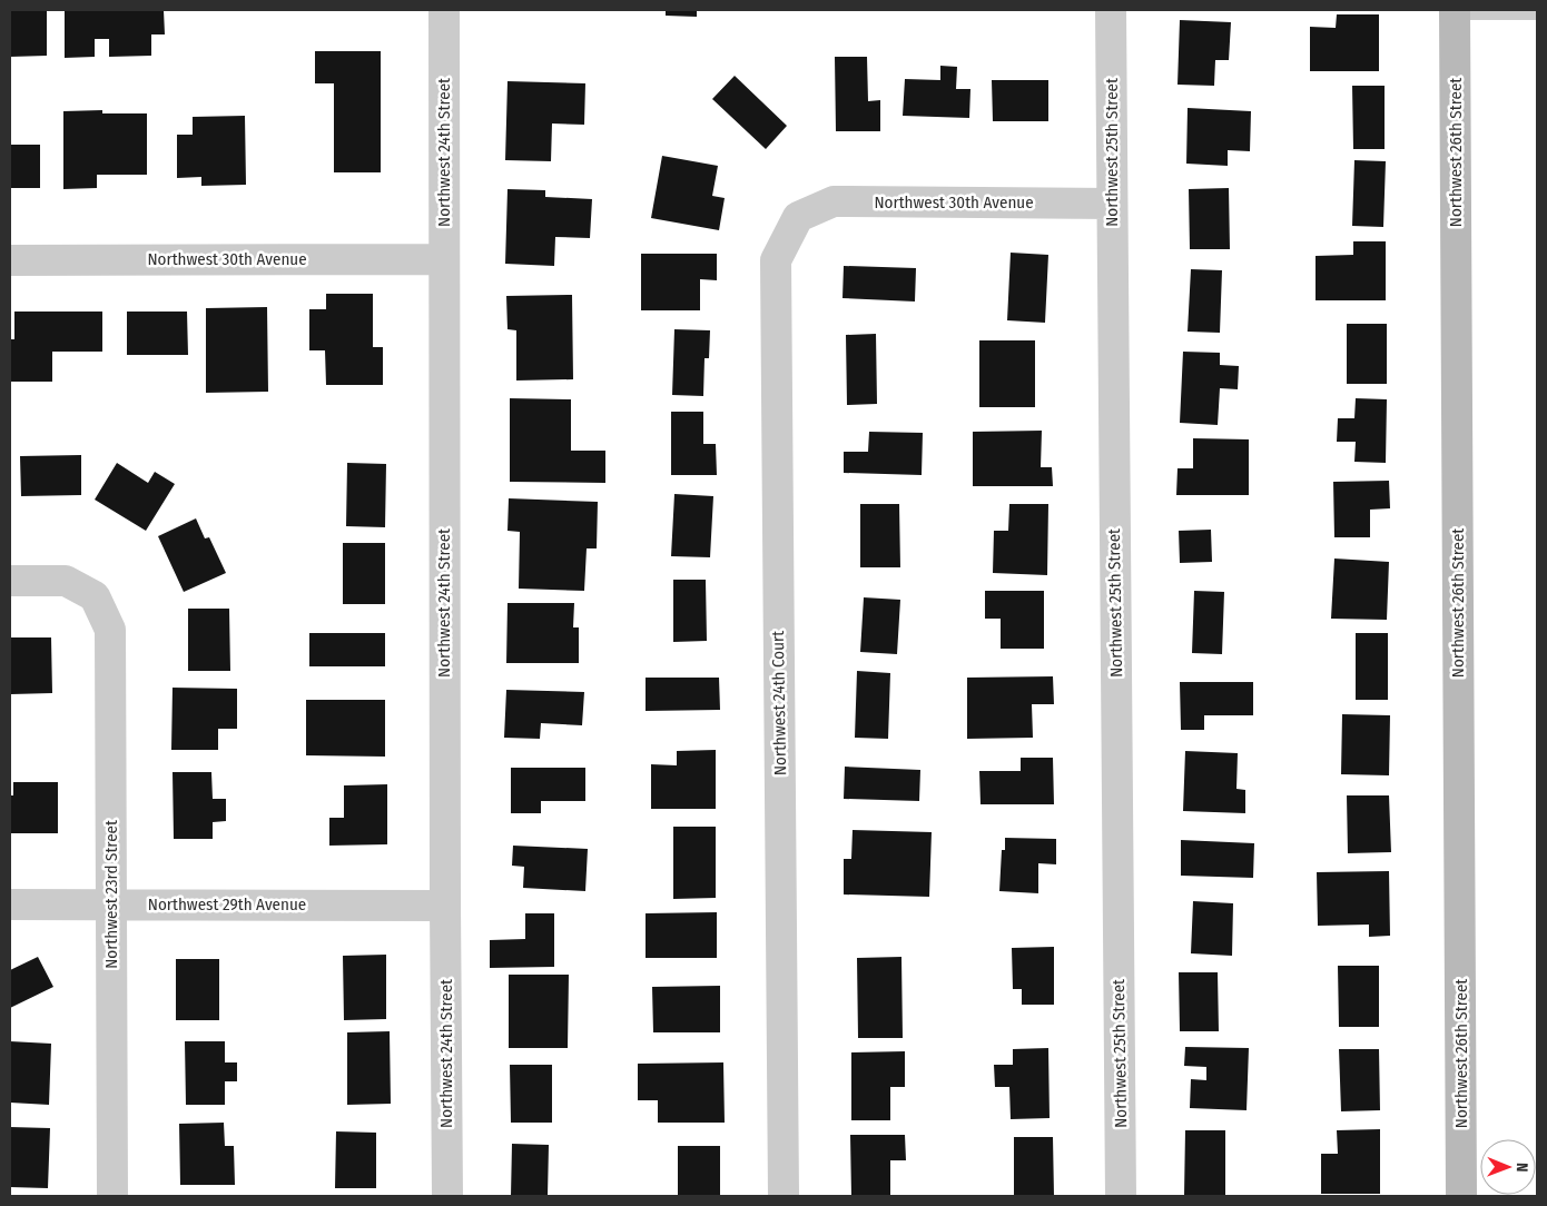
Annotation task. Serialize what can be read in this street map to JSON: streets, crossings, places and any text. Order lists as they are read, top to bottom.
{
  "streets": {
    "street": [
      "Northwest 24th Street",
      "Northwest 25th Street",
      "Northwest 26th Street",
      "Northwest 30th Avenue",
      "Northwest 24th Court",
      "Northwest 23rd Street",
      "Northwest 29th Avenue"
    ]
  },
  "crossings": [
    ["Northwest 24th Street", "Northwest 30th Avenue"],
    ["Northwest 24th Street", "Northwest 29th Avenue"],
    ["Northwest 25th Street", "Northwest 30th Avenue"],
    ["Northwest 30th Avenue", "Northwest 24th Court"],
    ["Northwest 23rd Street", "Northwest 29th Avenue"]
  ],
  "north": "right"
}
